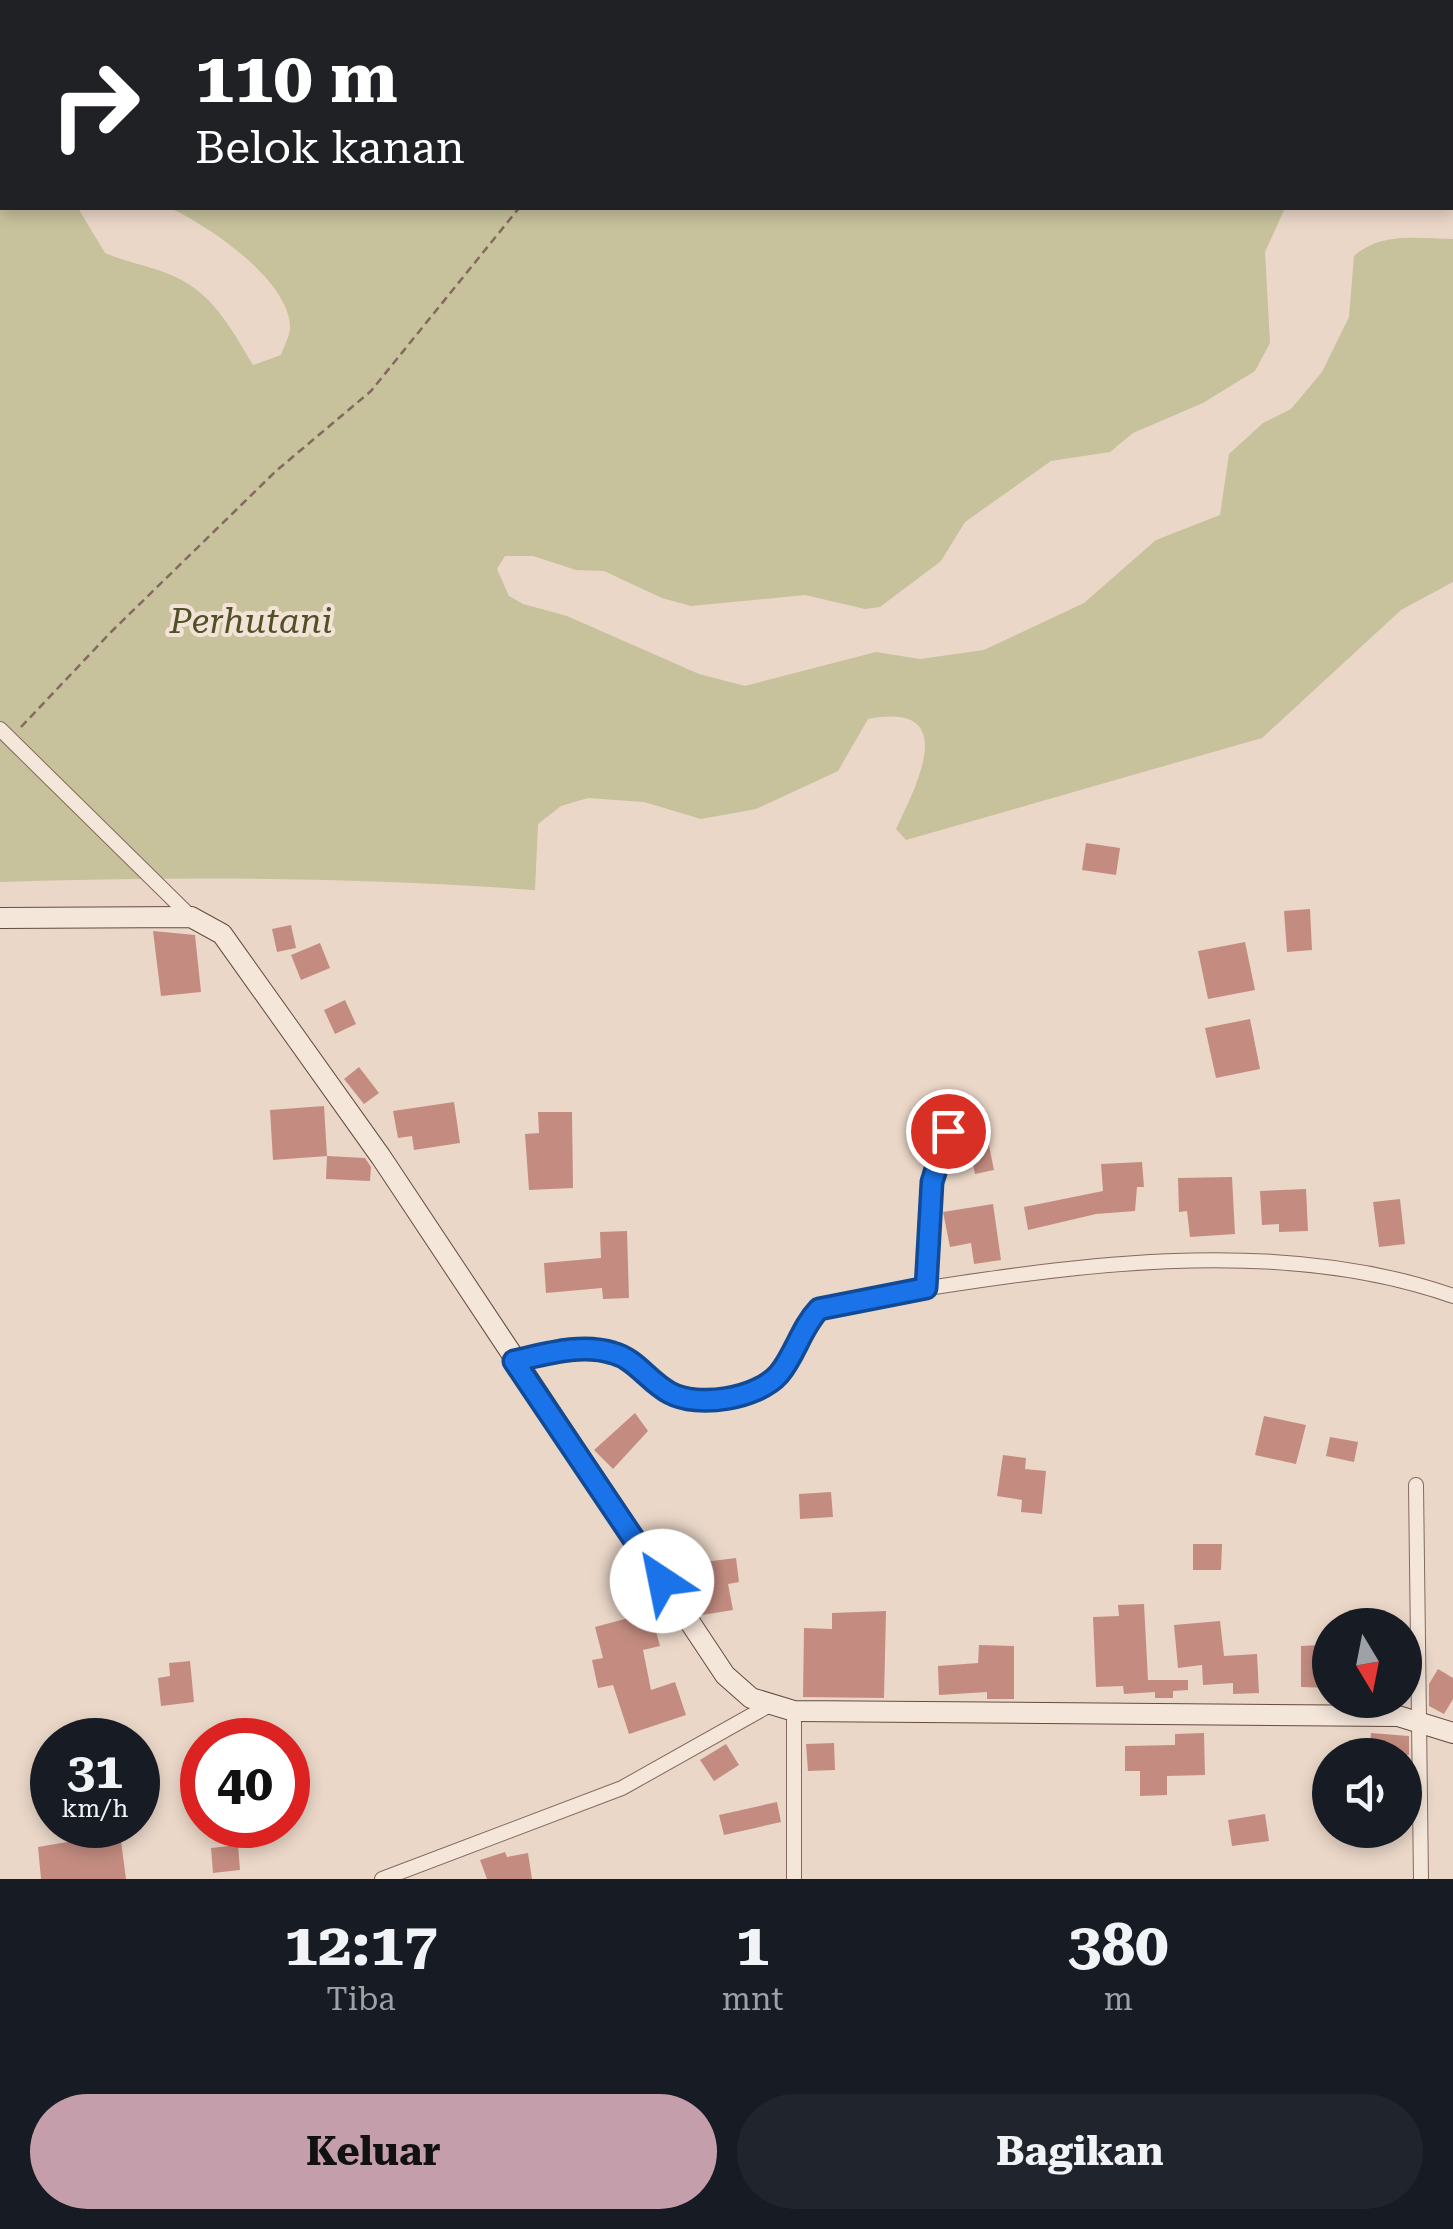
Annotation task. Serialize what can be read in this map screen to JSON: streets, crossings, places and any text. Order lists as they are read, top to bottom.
{
  "parks": ["Perhutani"],
  "north": "bottom",
  "page": {
    "turn": ["110 m", "Belok kanan"],
    "speed": "31 km/h",
    "limit": "40",
    "eta": [
      "12:17",
      "Tiba",
      "1",
      "mnt",
      "380",
      "m"
    ],
    "buttons": ["Keluar", "Bagikan"]
  }
}
